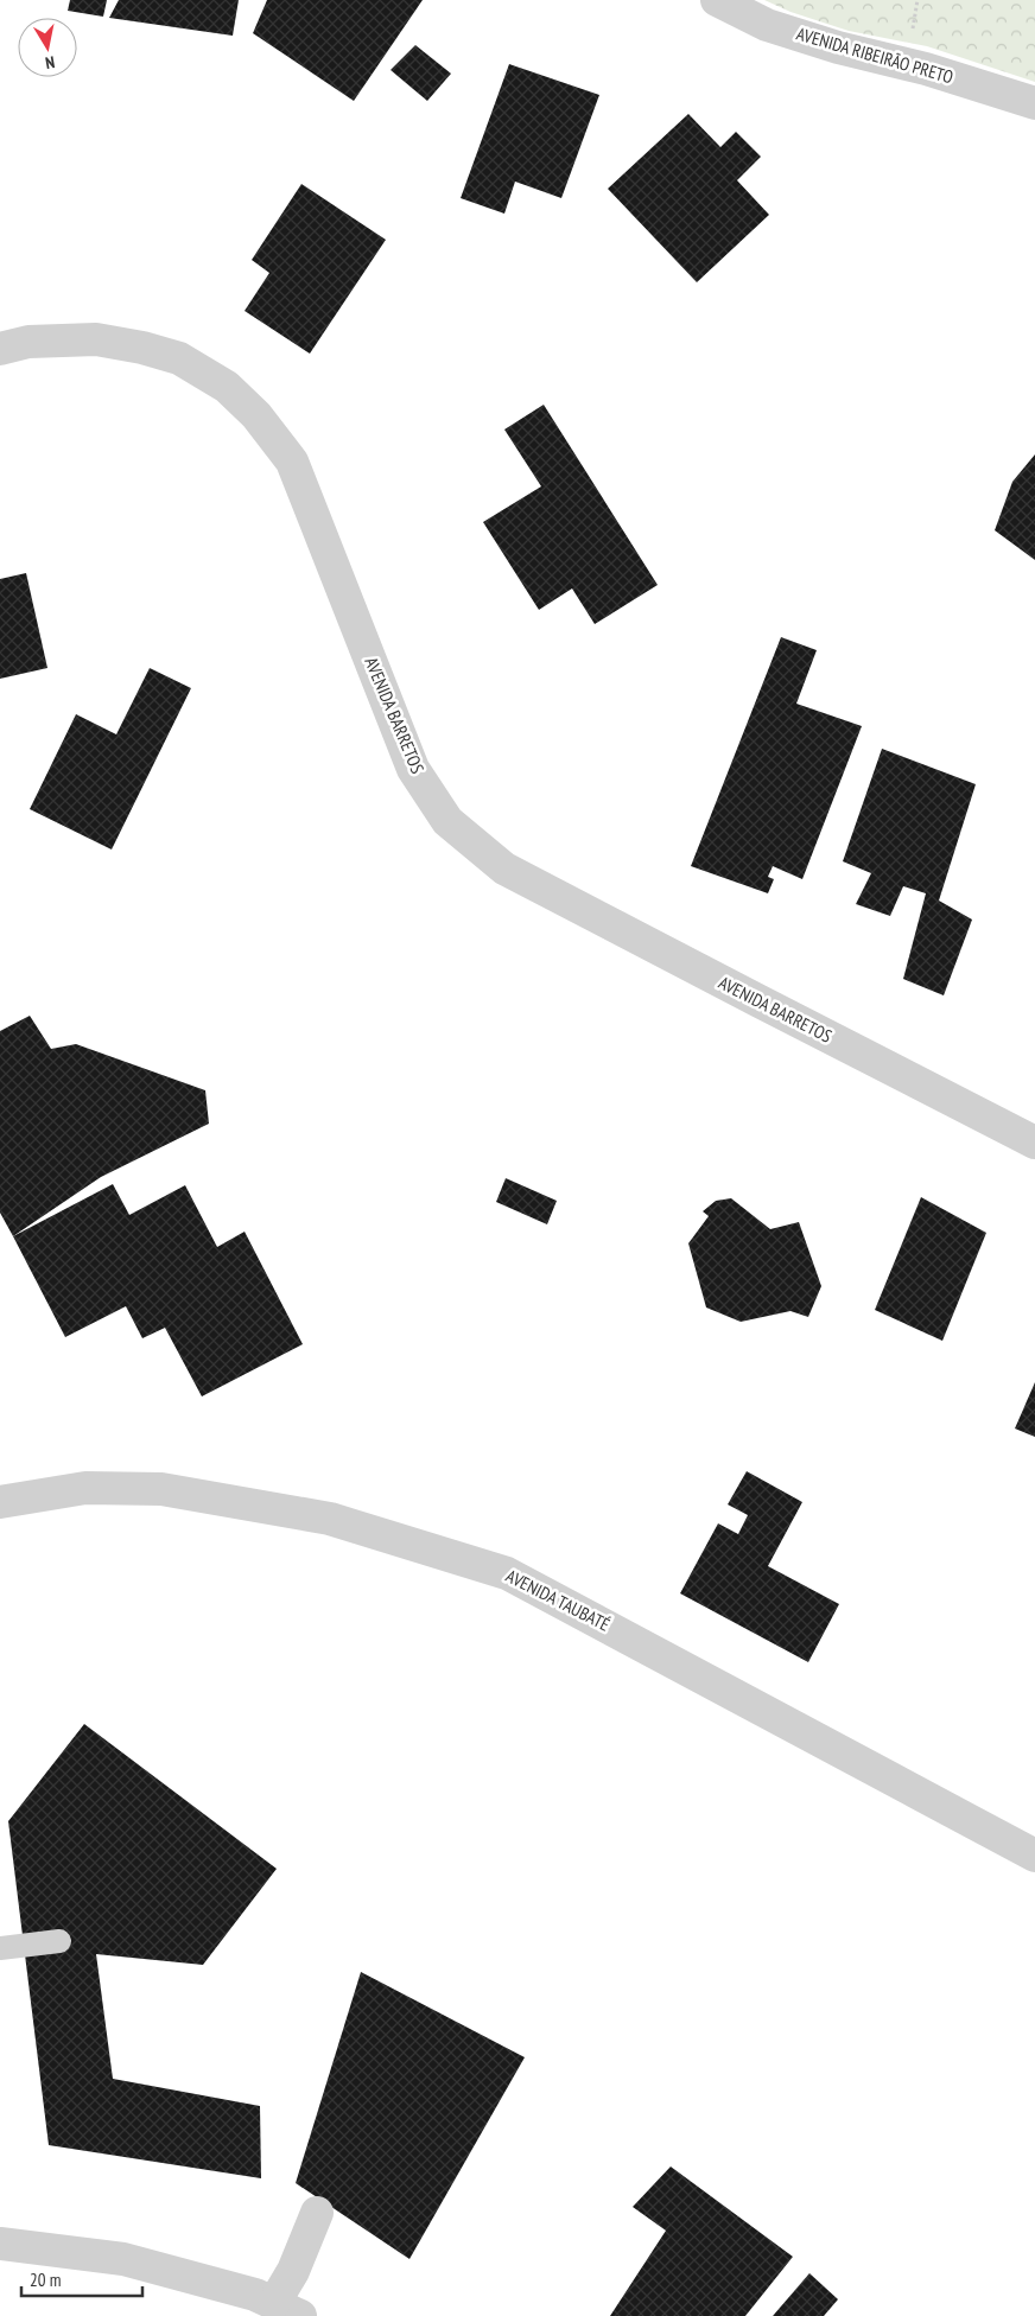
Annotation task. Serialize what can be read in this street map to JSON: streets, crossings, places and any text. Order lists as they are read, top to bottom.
{
  "streets": {
    "street": ["AVENIDA RIBEIRÃO PRETO", "AVENIDA BARRETOS", "AVENIDA TAUBATÉ"]
  },
  "scale_bar": "20 m",
  "north": "bottom"
}
